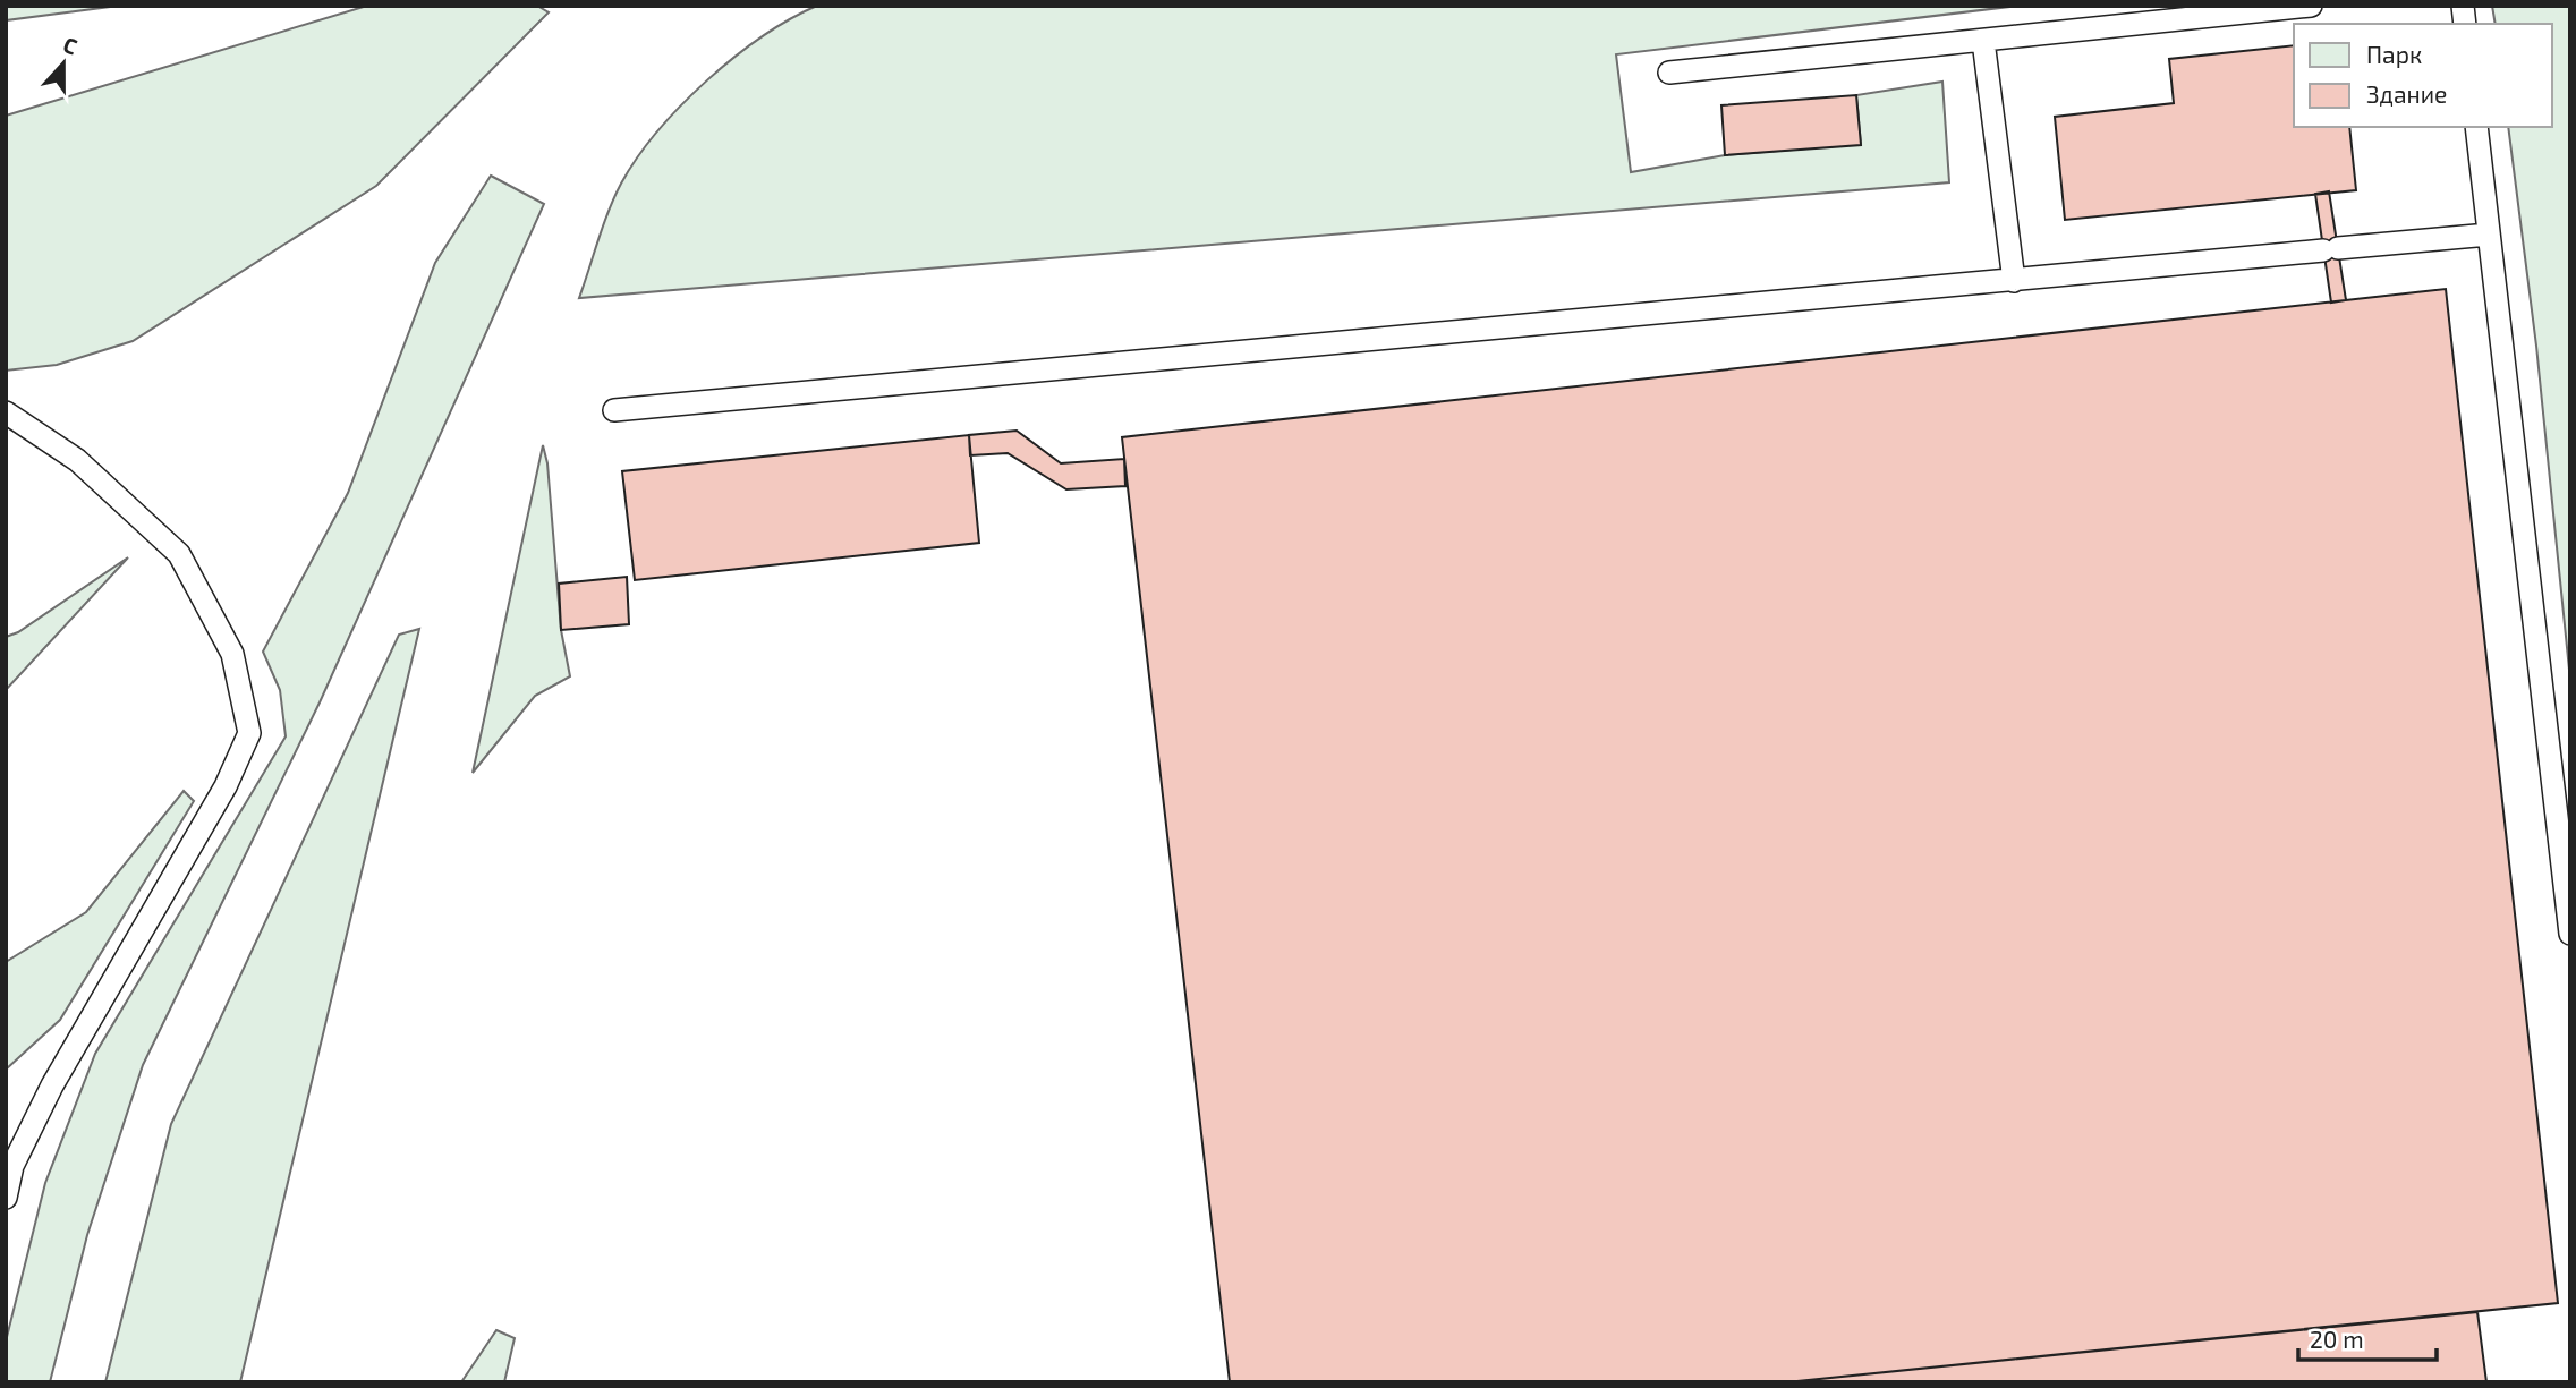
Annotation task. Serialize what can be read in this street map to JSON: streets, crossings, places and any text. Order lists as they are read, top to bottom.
{
  "legend": ["Парк", "Здание"],
  "scale_bar": "20 m",
  "north": "top"
}
